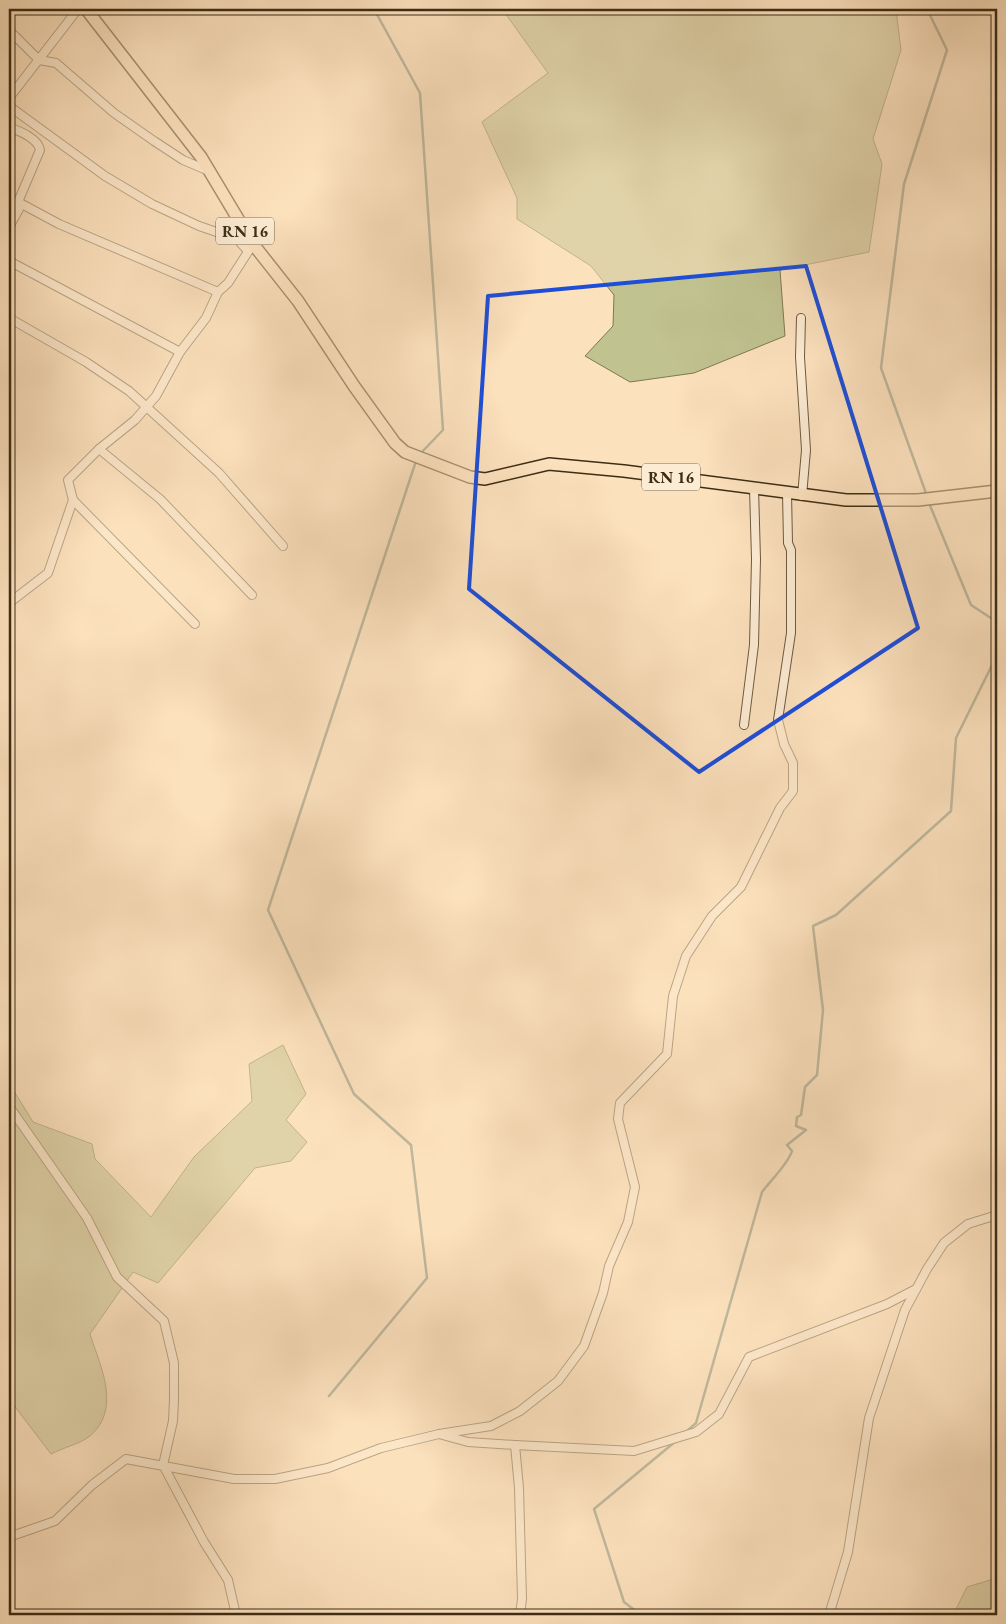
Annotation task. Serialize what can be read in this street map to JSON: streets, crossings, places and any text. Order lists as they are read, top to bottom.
{
  "streets": {
    "main road": ["RN 16"]
  }
}
